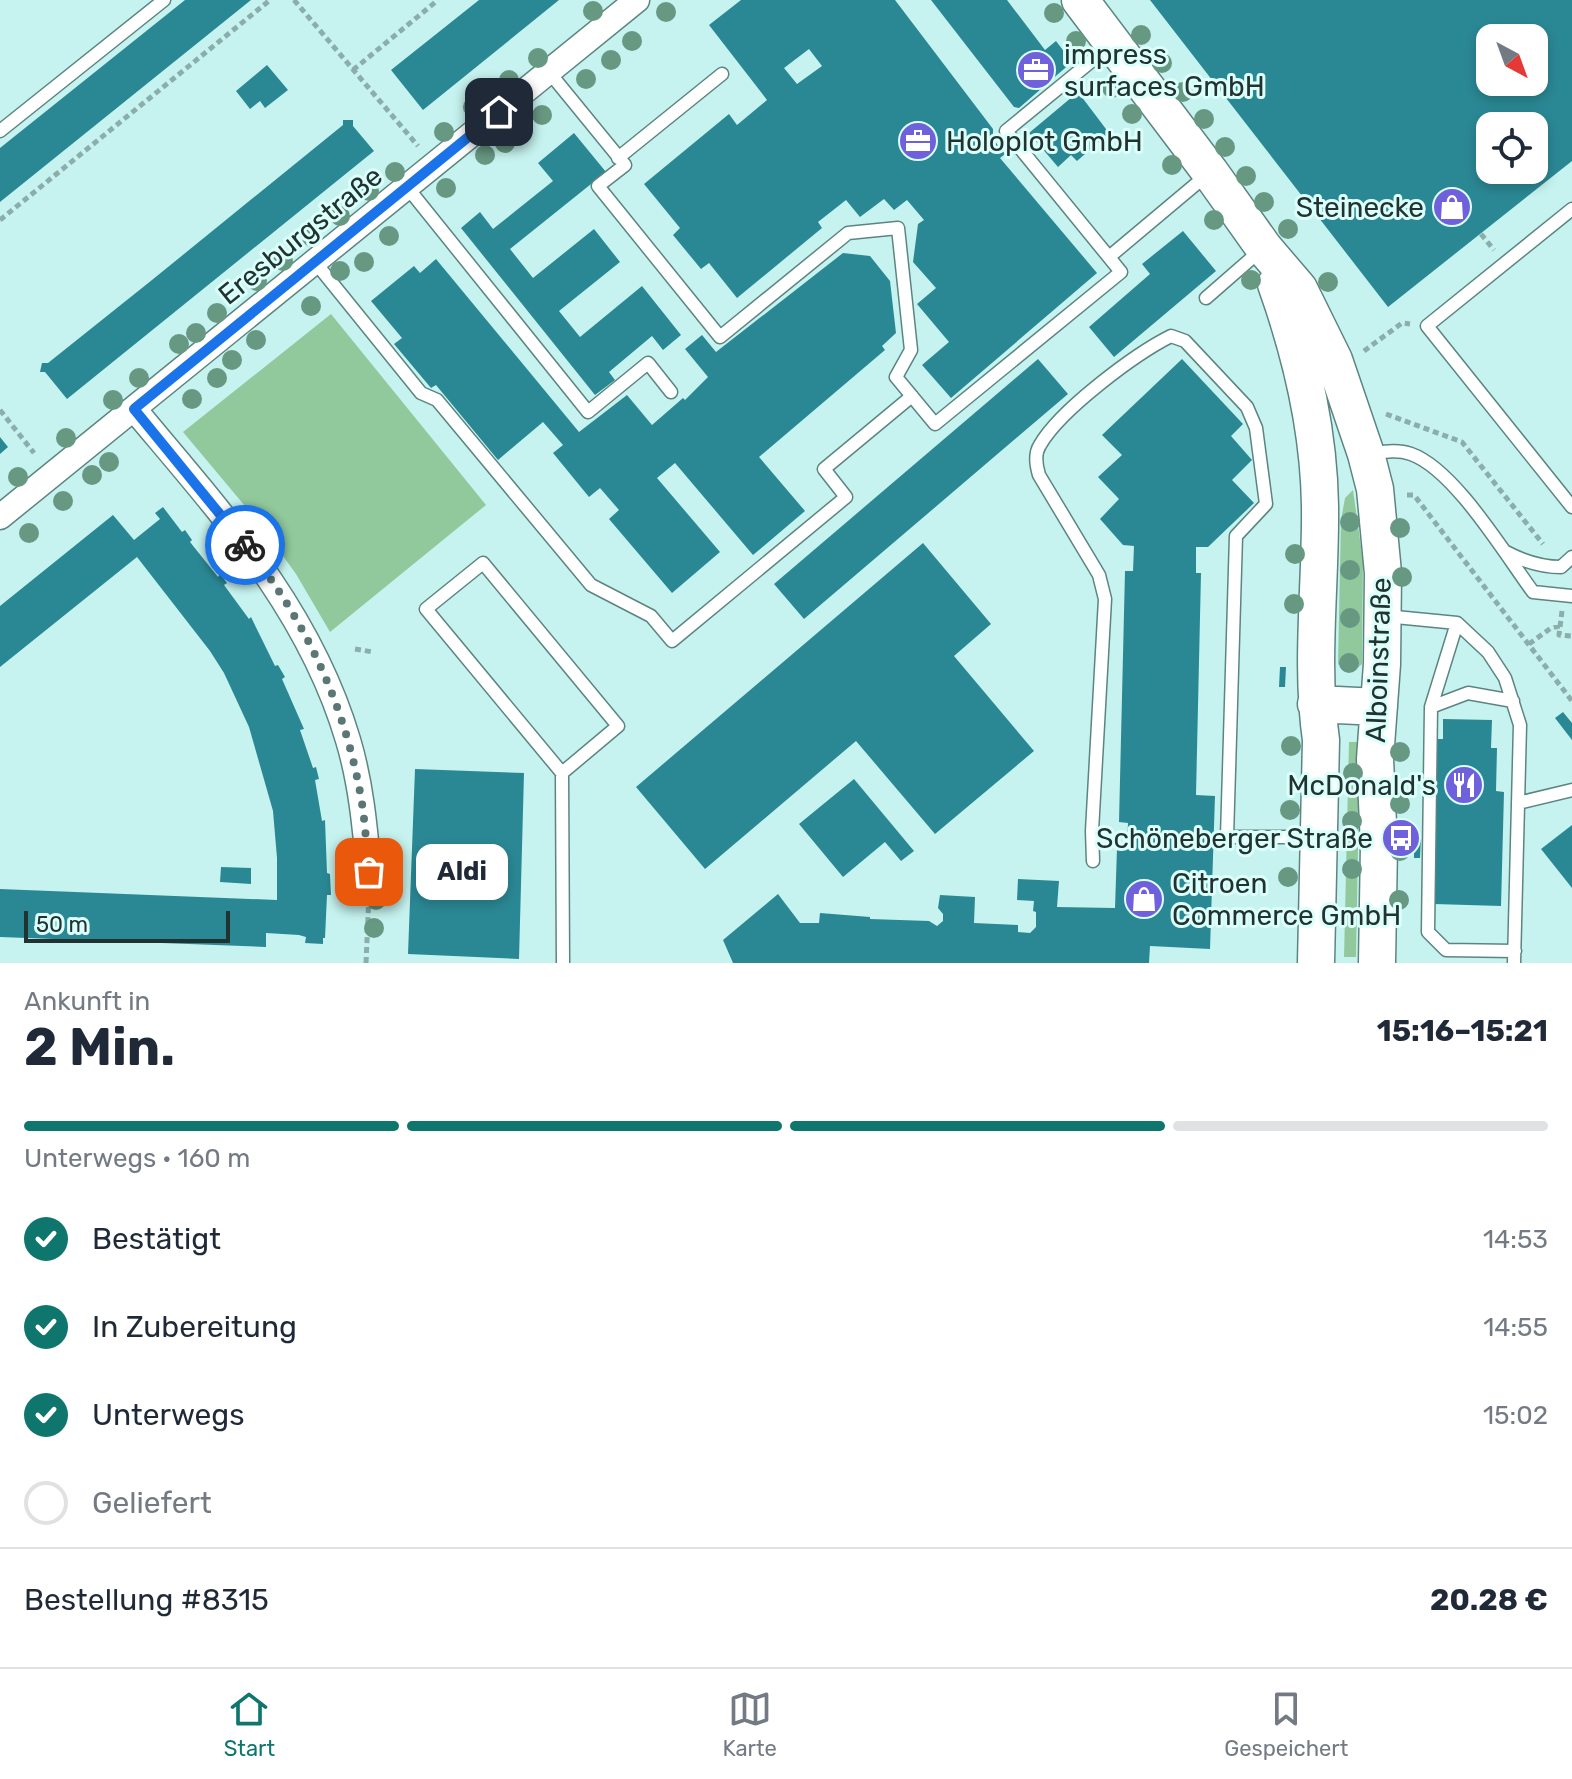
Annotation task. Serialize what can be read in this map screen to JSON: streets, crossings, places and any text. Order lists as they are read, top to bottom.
{
  "streets": {
    "street": ["Eresburgstraße", "Alboinstraße"]
  },
  "places": {
    "office": ["impress surfaces GmbH", "Holoplot GmbH"],
    "shop": ["Steinecke", "Citroen Commerce GmbH"],
    "restaurant": ["McDonald's"],
    "bus stop": ["Schöneberger Straße"],
    "other": ["Aldi"]
  },
  "scale_bar": "50 m",
  "north": "bottom right",
  "page": {
    "bubble": "Aldi",
    "scale": "50 m",
    "heading": ["2 Min.", "Ankunft in", "15:16–15:21"],
    "panel": ["Bestellung #8315", "20.28 €"],
    "bar": "Unterwegs · 160 m",
    "list": [
      ["Bestätigt", "14:53"],
      ["In Zubereitung", "14:55"],
      ["Unterwegs", "15:02"],
      "Geliefert"
    ],
    "tabs": ["Start", "Karte", "Gespeichert"]
  }
}
